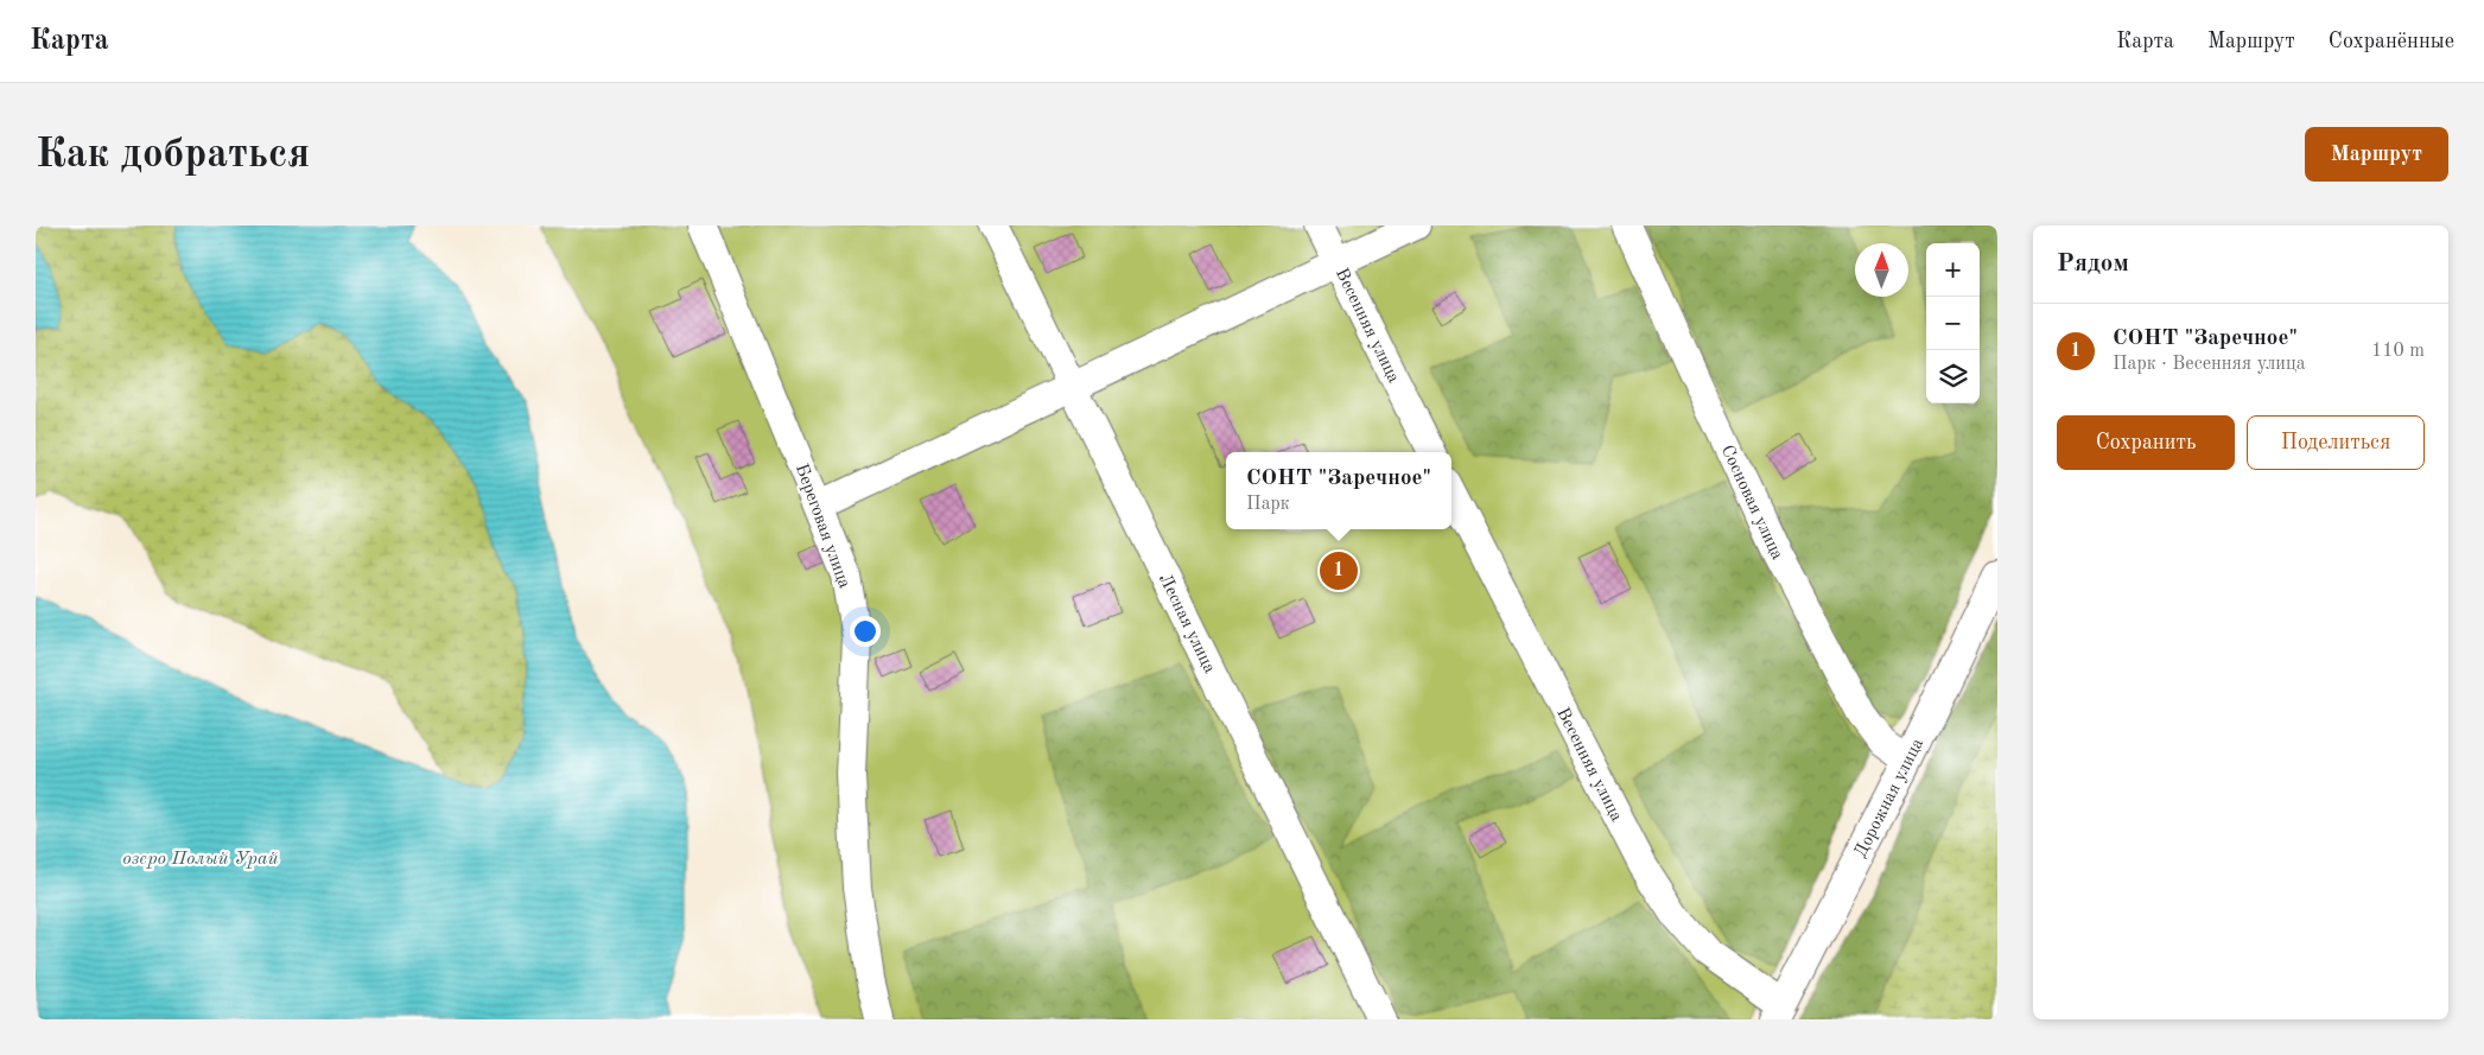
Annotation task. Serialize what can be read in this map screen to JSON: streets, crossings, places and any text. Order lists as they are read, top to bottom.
{
  "streets": {
    "street": [
      "Весенняя улица",
      "Сосновая улица",
      "Береговая улица",
      "Лесная улица",
      "Дорожная улица"
    ]
  },
  "crossings": [
    ["Весенняя улица", "Дорожная улица"],
    ["Сосновая улица", "Дорожная улица"]
  ],
  "water": ["озеро Полый Урай"],
  "north": "top",
  "page": {
    "header": "Карта",
    "nav": ["Карта", "Маршрут", "Сохранённые"],
    "buttons": [
      "Маршрут",
      ["Сохранить", "Поделиться"]
    ],
    "title": "Как добраться",
    "heading": "Рядом",
    "map_buttons": ["+", "−"],
    "list": [
      {
        "mark": "1",
        "name": "СОНТ \"Заречное\"",
        "note": "Парк · Весенняя улица",
        "value": "110 m"
      }
    ],
    "popup": ["СОНТ \"Заречное\"", "Парк"],
    "pins": "1"
  }
}
